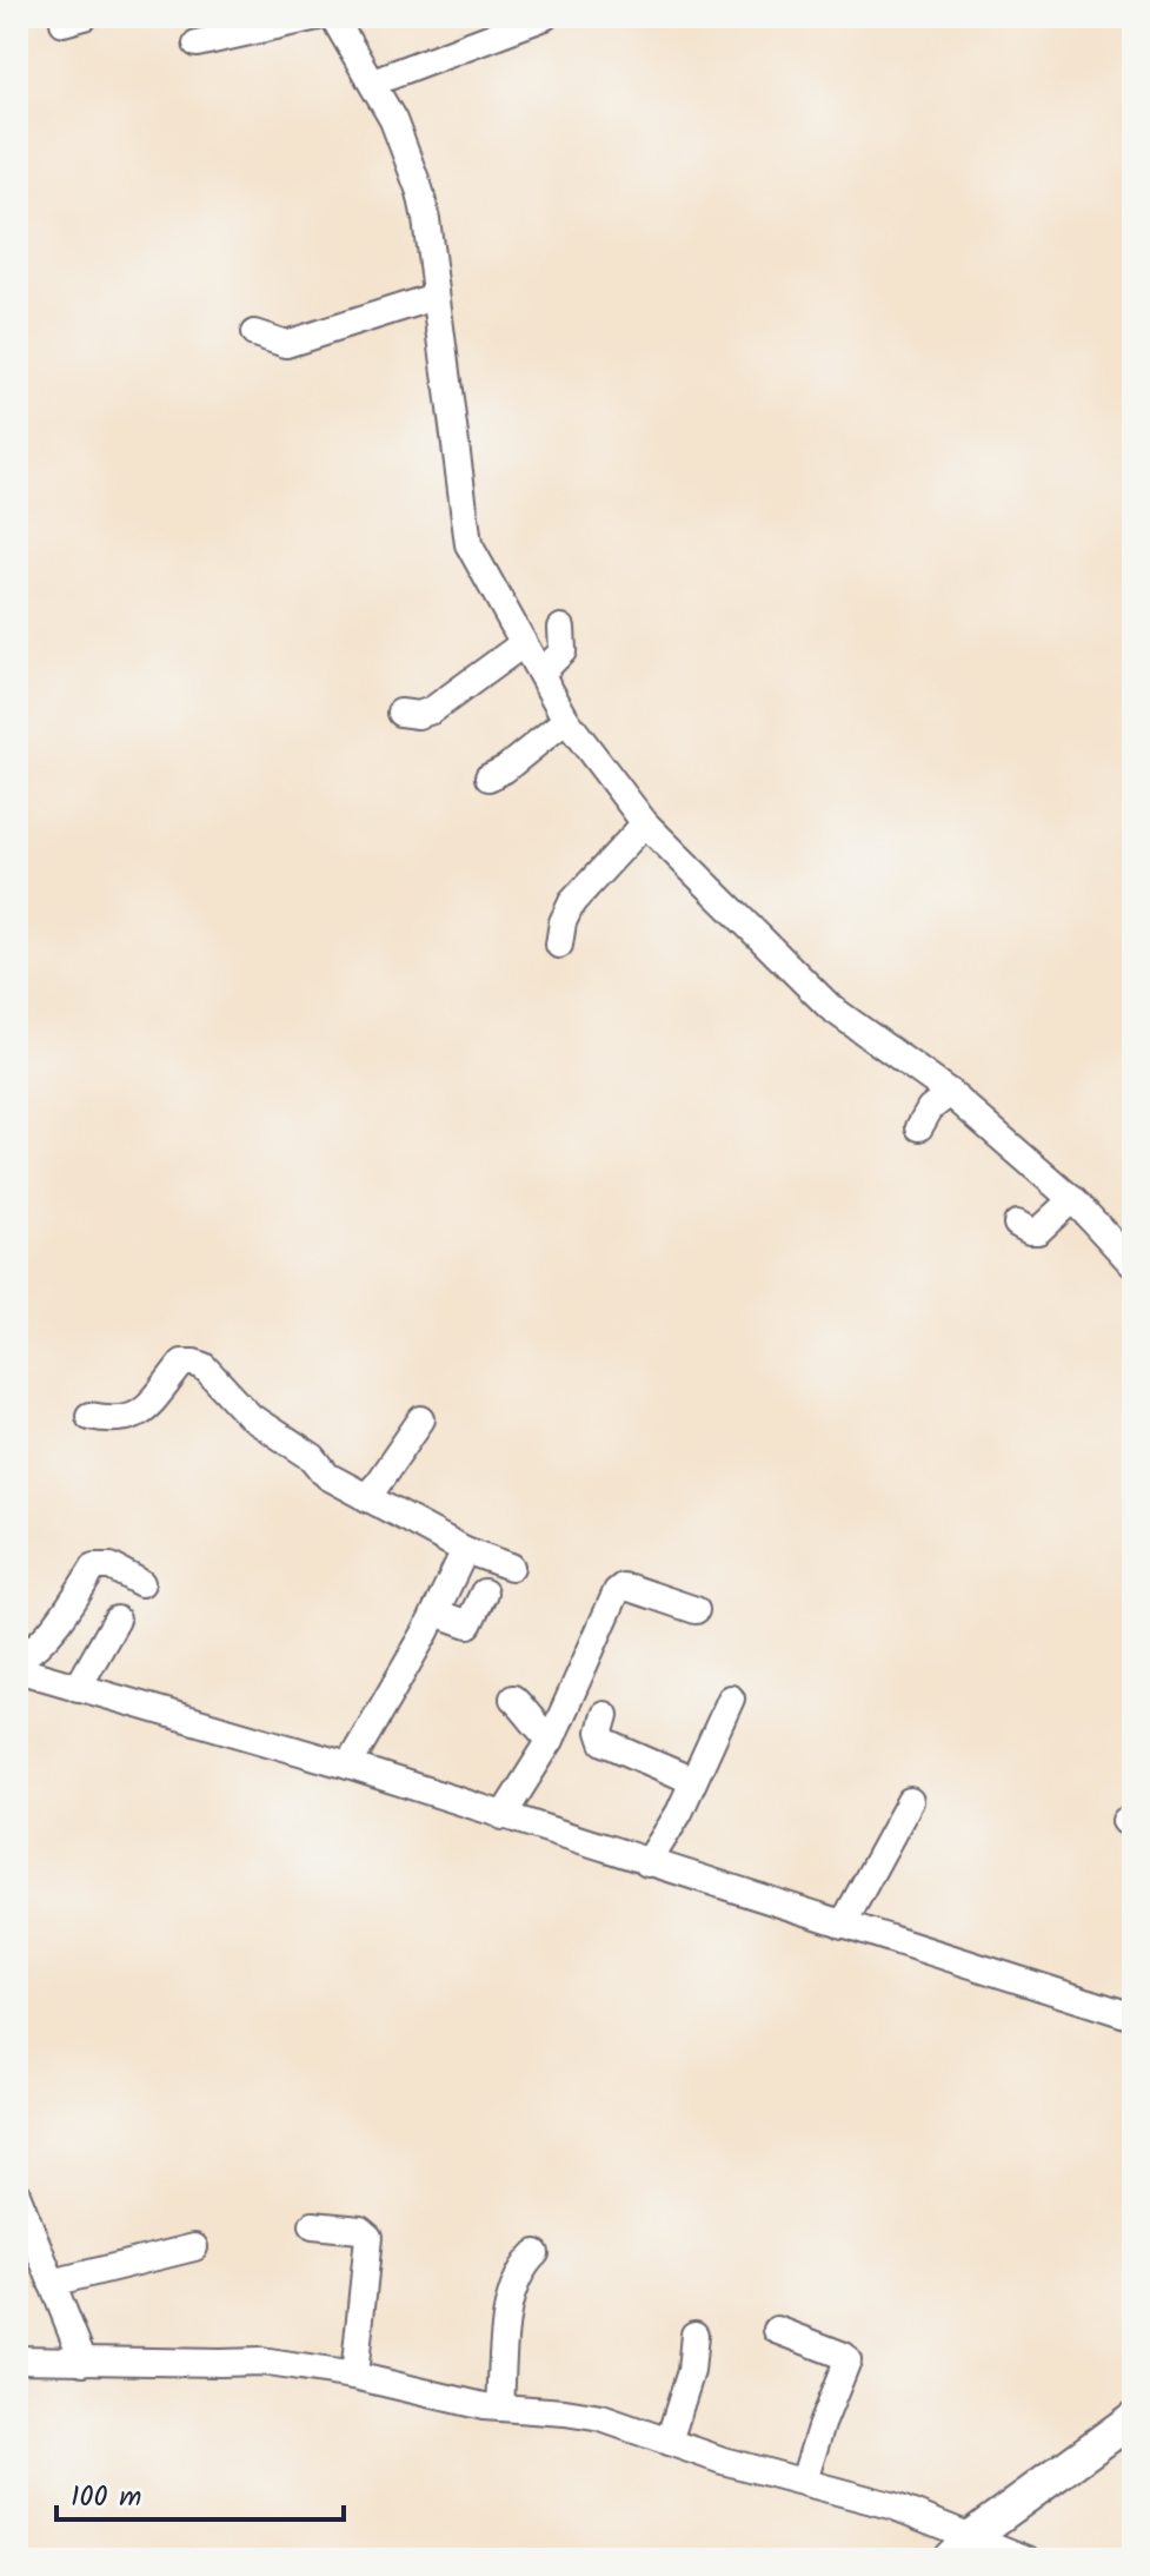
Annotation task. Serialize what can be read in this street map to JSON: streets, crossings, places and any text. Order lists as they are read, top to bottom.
{
  "scale_bar": "100 m"
}
